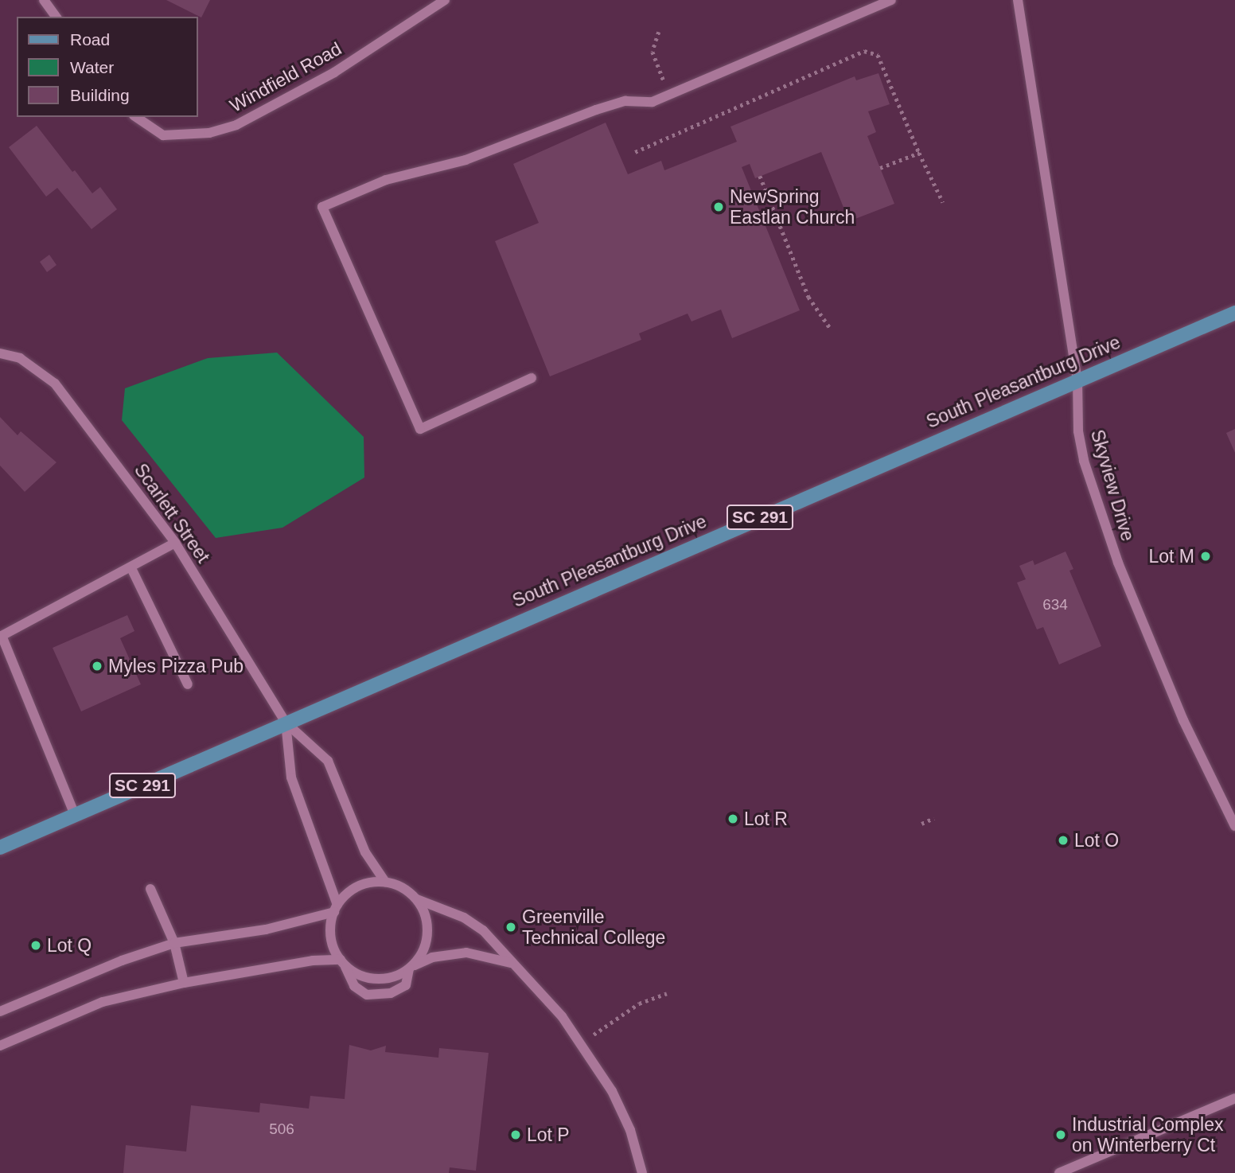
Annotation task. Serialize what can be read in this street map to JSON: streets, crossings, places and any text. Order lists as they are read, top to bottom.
{
  "streets": {
    "main road": ["South Pleasantburg Drive", "SC 291"],
    "street": ["Windfield Road", "Skyview Drive", "Scarlett Street"]
  },
  "crossings": [
    ["South Pleasantburg Drive", "Skyview Drive"],
    ["South Pleasantburg Drive", "Scarlett Street"]
  ],
  "places": [
    "NewSpring Eastlan Church",
    "Lot M",
    "Myles Pizza Pub",
    "Lot R",
    "Lot O",
    "Greenville Technical College",
    "Lot Q",
    "Lot P",
    "Industrial Complex on Winterberry Ct"
  ],
  "house_numbers": ["634", "506"],
  "legend": ["Road", "Water", "Building"]
}
